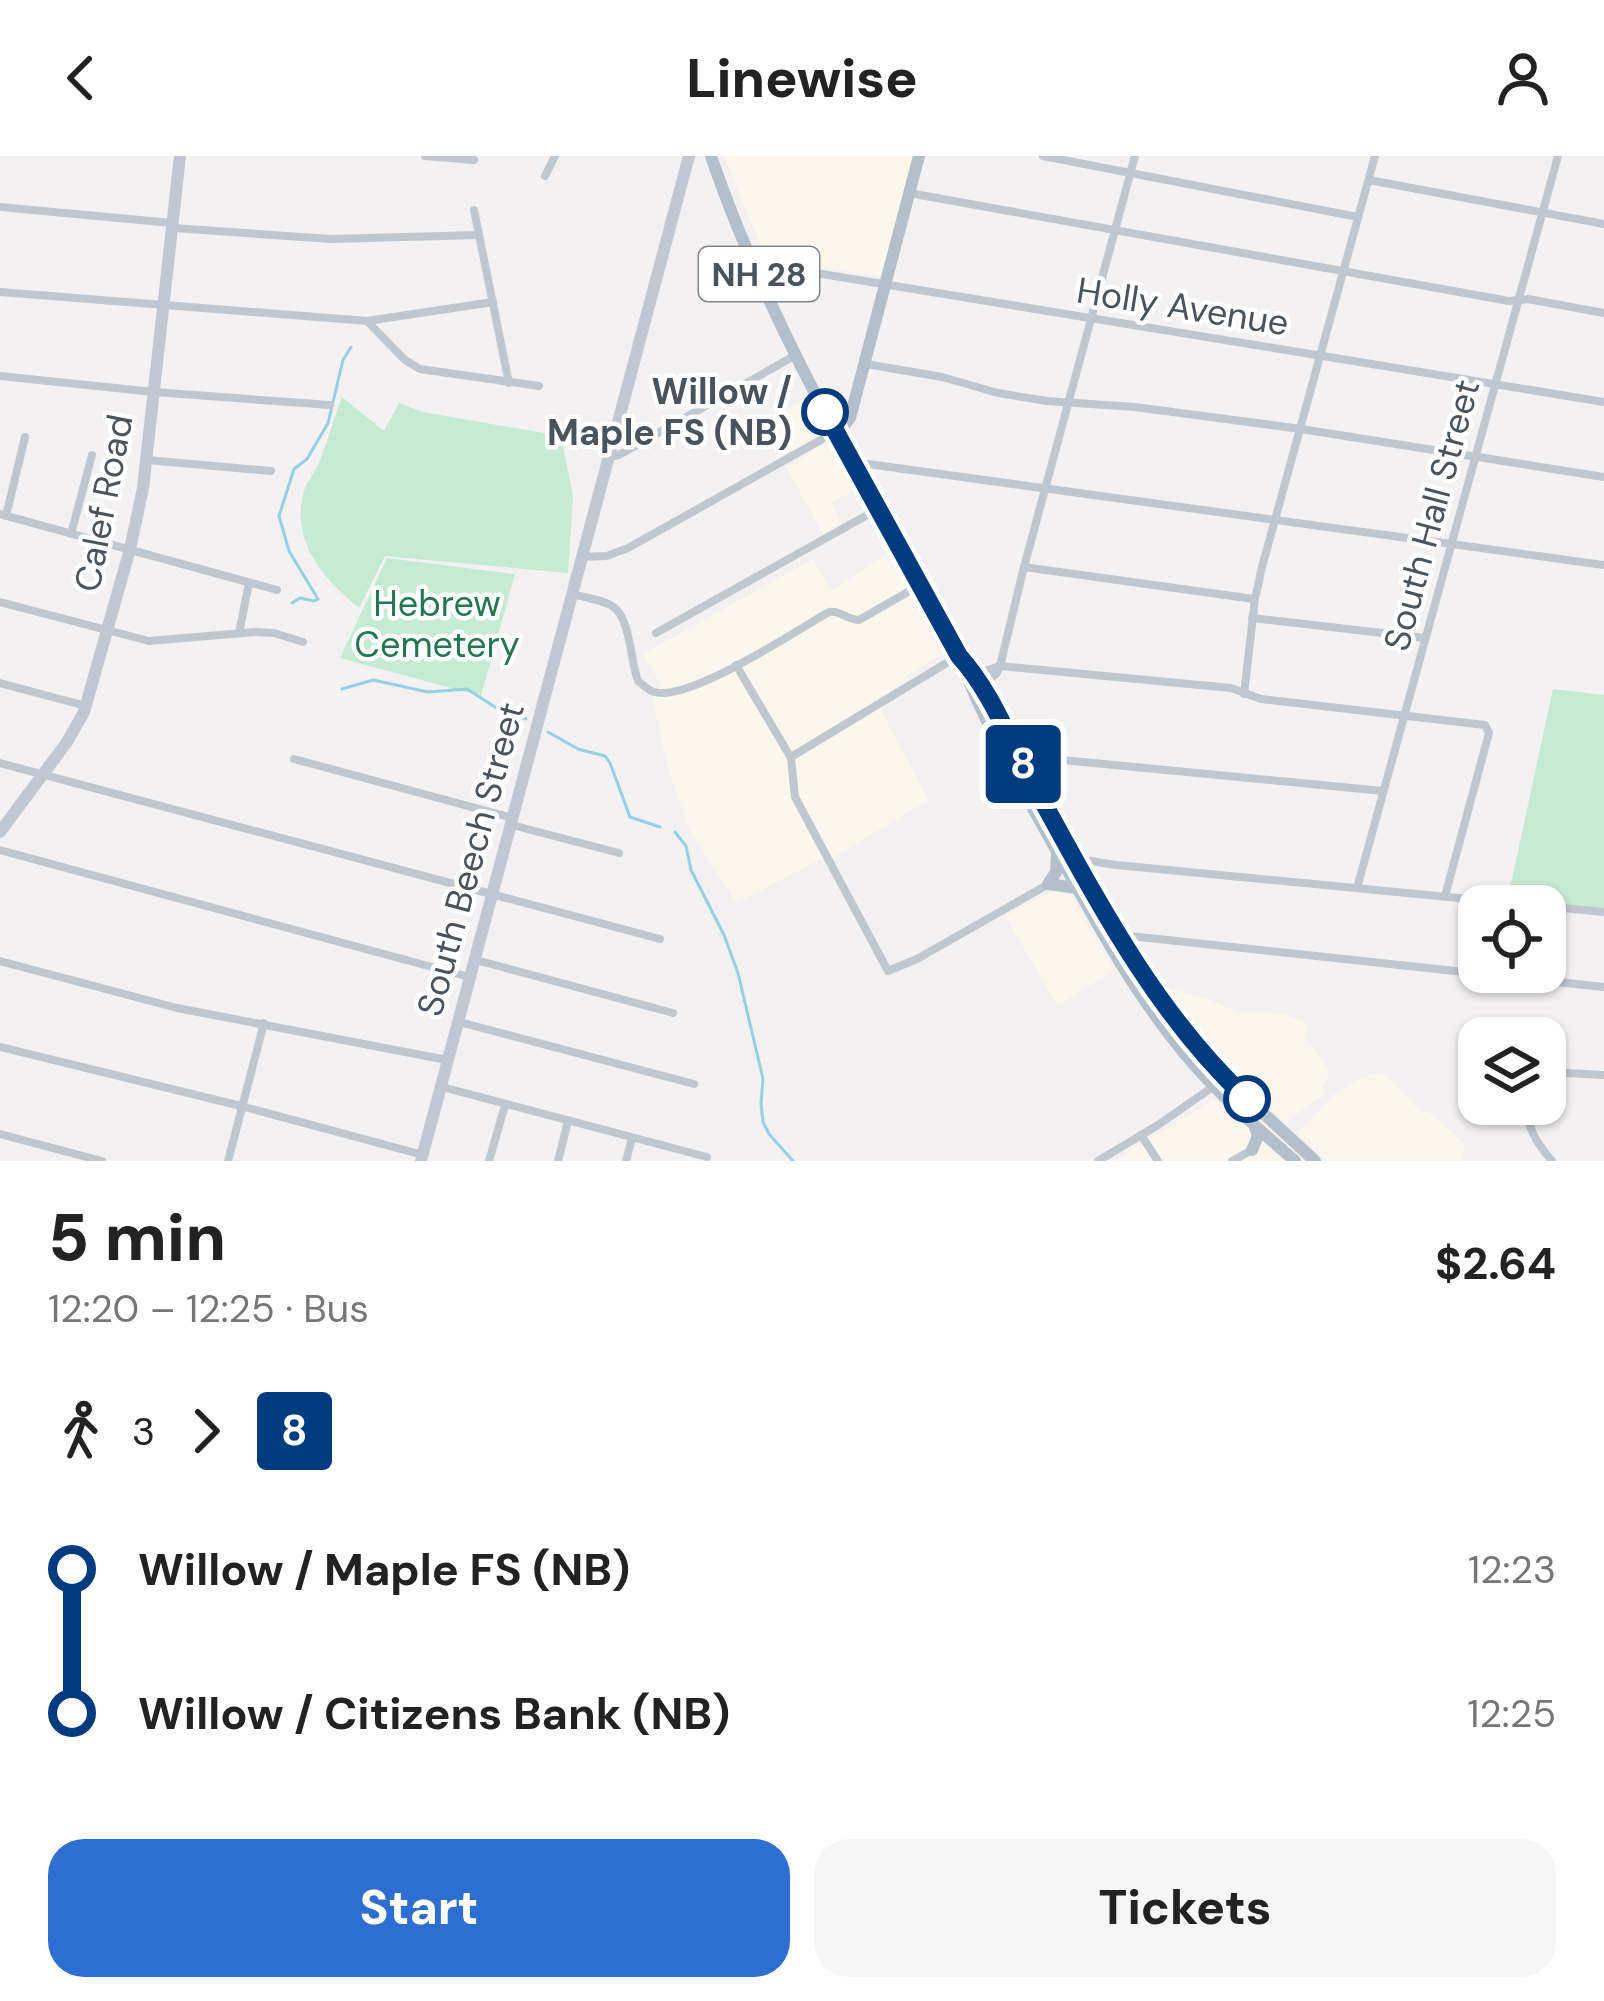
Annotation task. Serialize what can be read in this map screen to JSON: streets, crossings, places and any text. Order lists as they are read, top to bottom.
{
  "streets": {
    "main road": ["NH 28"],
    "street": [
      "Holly Avenue",
      "Calef Road",
      "South Hall Street",
      "South Beech Street"
    ]
  },
  "crossings": [
    ["NH 28", "Holly Avenue"],
    ["Holly Avenue", "South Hall Street"]
  ],
  "parks": ["Hebrew Cemetery"],
  "places": ["Willow / Maple FS (NB)"],
  "lines": ["bus line 8"],
  "page": {
    "header": "Linewise",
    "on_map": "8",
    "heading": ["5 min", "12:20 – 12:25 · Bus", "$2.64"],
    "legs": ["3", "8"],
    "list": [
      {
        "name": "Willow / Maple FS (NB)",
        "value": "12:23"
      },
      {
        "name": "Willow / Citizens Bank (NB)",
        "value": "12:25"
      }
    ],
    "buttons": ["Start", "Tickets"]
  }
}
